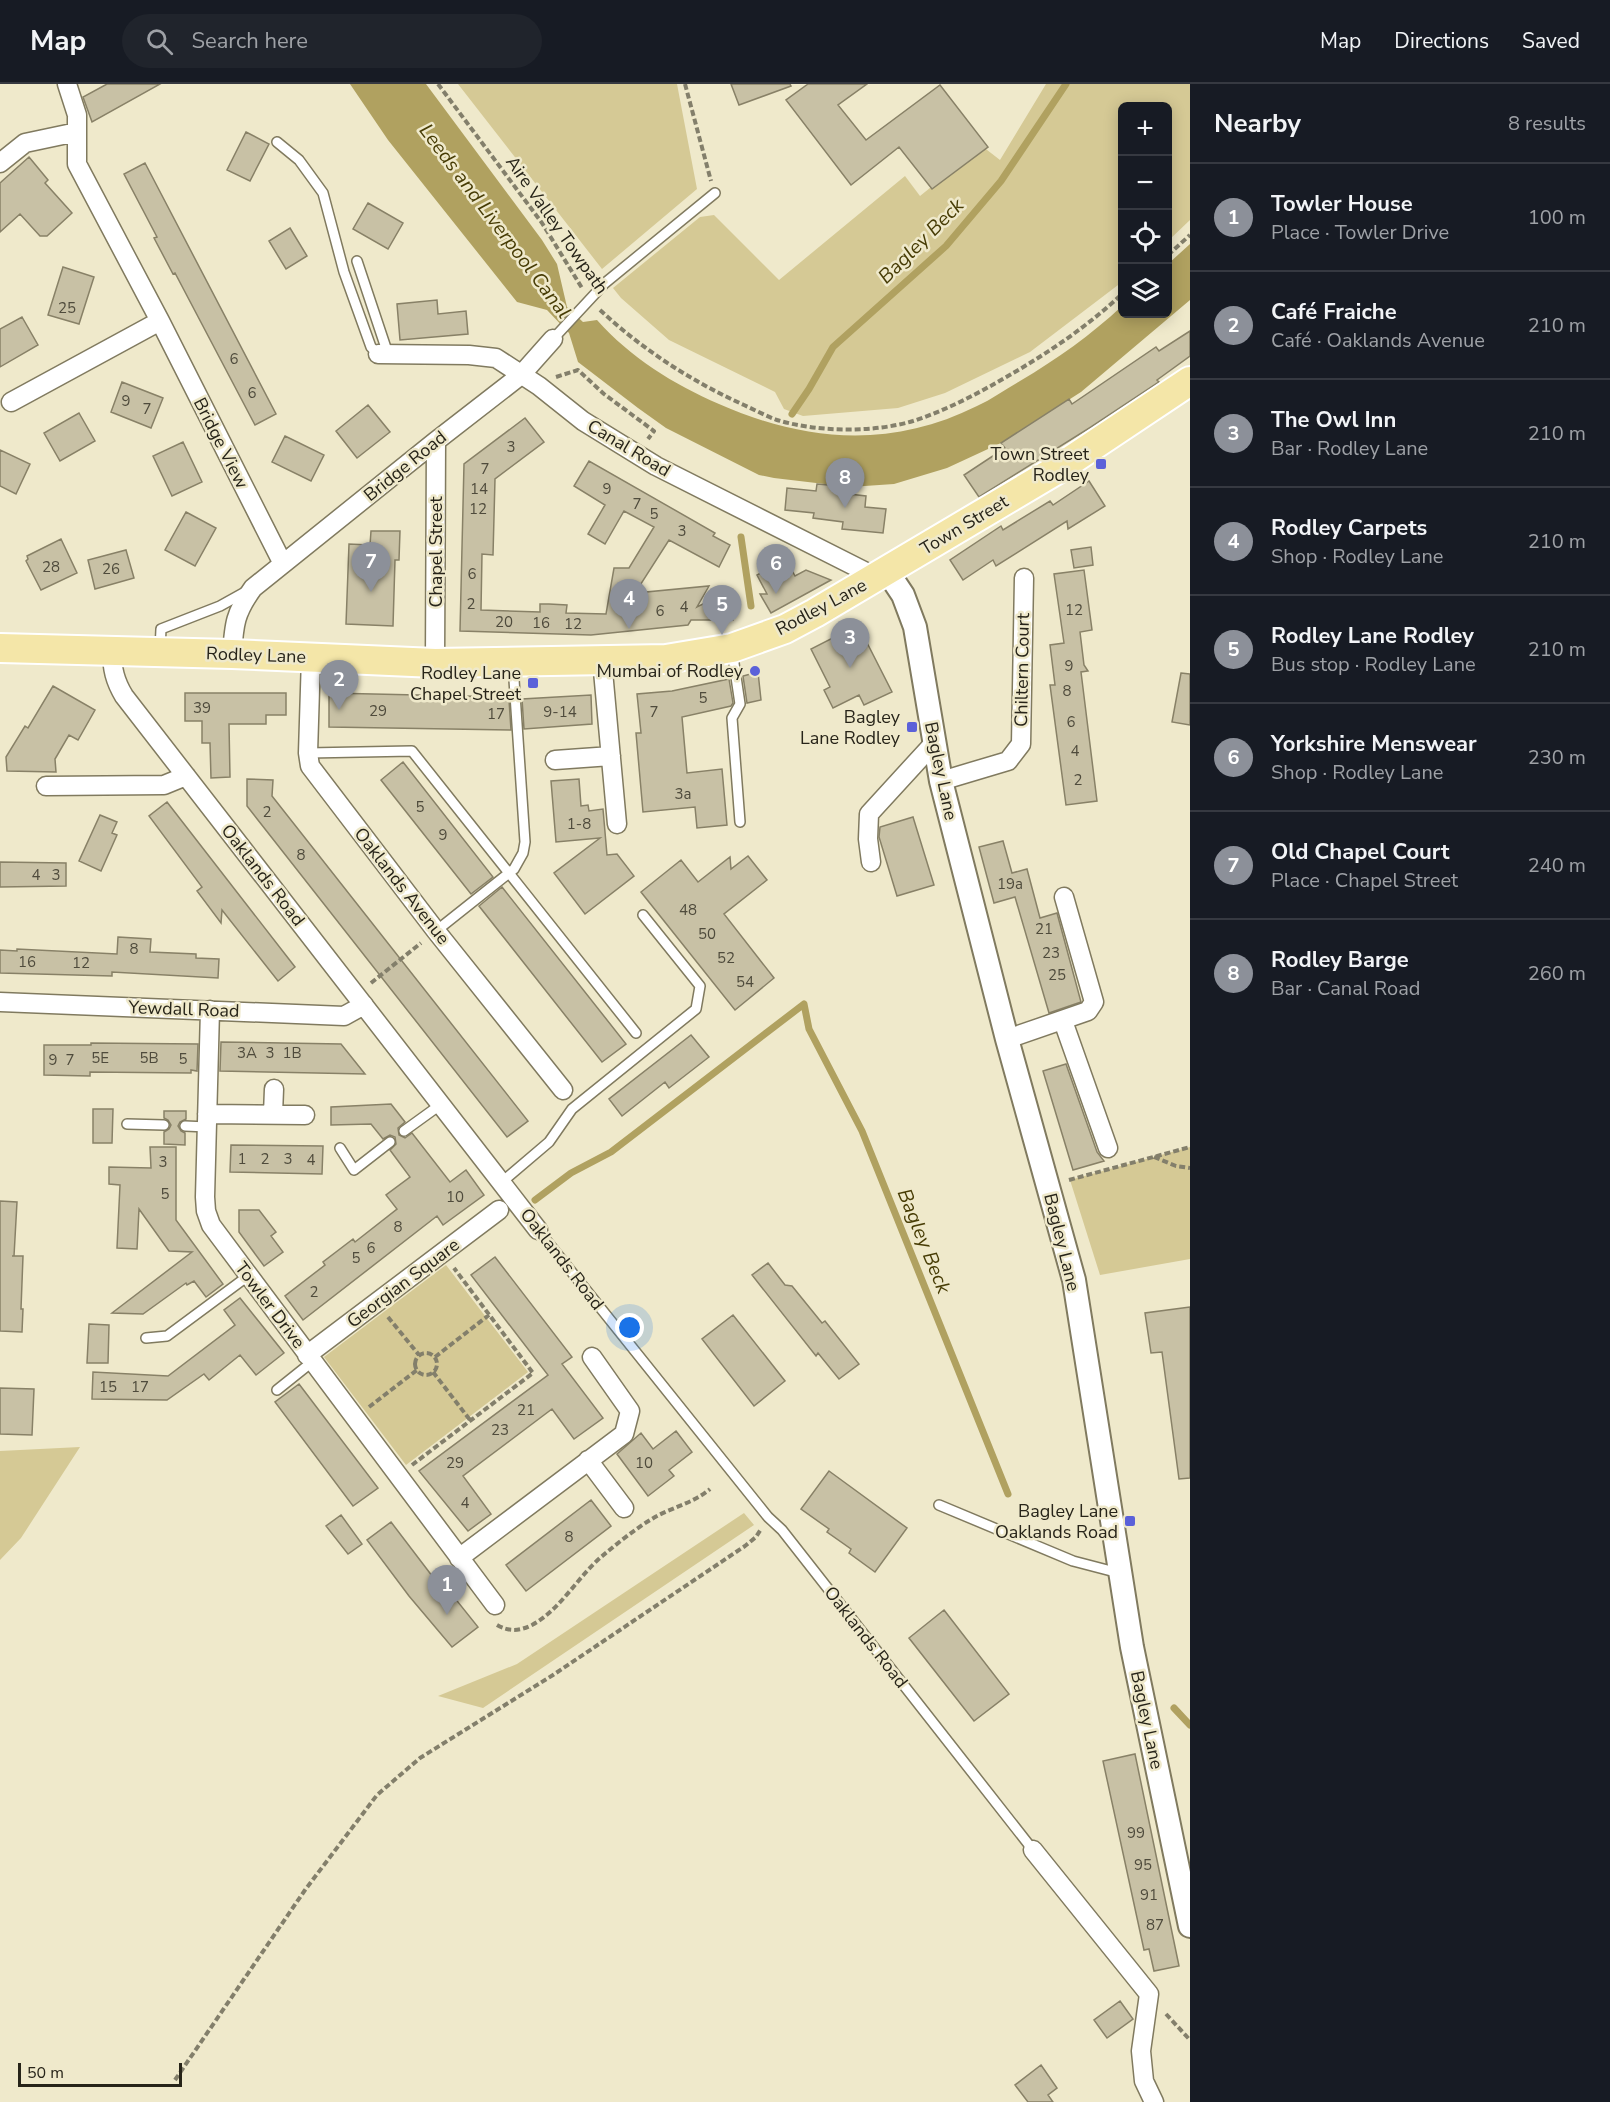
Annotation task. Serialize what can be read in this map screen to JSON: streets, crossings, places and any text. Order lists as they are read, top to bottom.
{
  "streets": {
    "main road": ["Town Street", "Rodley Lane"],
    "street": [
      "Bridge View",
      "Canal Road",
      "Bridge Road",
      "Chapel Street",
      "Chiltern Court",
      "Bagley Lane",
      "Oaklands Road",
      "Oaklands Avenue",
      "Yewdall Road",
      "Georgian Square",
      "Towler Drive"
    ],
    "path": ["Aire Valley Towpath"]
  },
  "crossings": [
    ["Bridge View", "Bridge Road"],
    ["Canal Road", "Bridge Road"],
    ["Canal Road", "Town Street"],
    ["Canal Road", "Rodley Lane"],
    ["Canal Road", "Bagley Lane"],
    ["Bridge Road", "Chapel Street"],
    ["Bridge Road", "Rodley Lane"],
    ["Town Street", "Rodley Lane"],
    ["Town Street", "Bagley Lane"],
    ["Chapel Street", "Rodley Lane"],
    ["Rodley Lane", "Bagley Lane"],
    ["Rodley Lane", "Oaklands Road"],
    ["Rodley Lane", "Oaklands Avenue"],
    ["Chiltern Court", "Bagley Lane"],
    ["Oaklands Road", "Yewdall Road"],
    ["Yewdall Road", "Towler Drive"],
    ["Georgian Square", "Towler Drive"]
  ],
  "water": ["Leeds and Liverpool Canal", "Bagley Beck"],
  "places": {
    "transit": [
      "Town Street Rodley",
      "Rodley Lane Chapel Street",
      "Bagley Lane Rodley",
      "Bagley Lane Oaklands Road"
    ],
    "other": ["Mumbai of Rodley"]
  },
  "house_numbers": [
    "25",
    "6",
    "6",
    "9",
    "7",
    "3",
    "7",
    "14",
    "9",
    "7",
    "12",
    "5",
    "3",
    "28",
    "26",
    "6",
    "2",
    "4",
    "12",
    "6",
    "20",
    "16",
    "12",
    "9",
    "8",
    "5",
    "39",
    "29",
    "9-14",
    "7",
    "17",
    "6",
    "4",
    "2",
    "3a",
    "5",
    "2",
    "1-8",
    "9",
    "8",
    "4",
    "3",
    "19a",
    "48",
    "21",
    "50",
    "8",
    "23",
    "52",
    "16",
    "12",
    "25",
    "54",
    "3A",
    "3",
    "1B",
    "5E",
    "5B",
    "5",
    "9",
    "7",
    "1",
    "2",
    "3",
    "4",
    "3",
    "5",
    "10",
    "8",
    "6",
    "5",
    "2",
    "15",
    "17",
    "21",
    "23",
    "29",
    "10",
    "4",
    "8",
    "99",
    "95",
    "91",
    "87"
  ],
  "scale_bar": "50 m",
  "page": {
    "header": "Map",
    "search": "Search here",
    "nav": ["Map", "Directions", "Saved"],
    "heading": ["Nearby", "8 results"],
    "map_buttons": ["+", "−"],
    "list": [
      {
        "mark": "1",
        "name": "Towler House",
        "note": "Place · Towler Drive",
        "value": "100 m"
      },
      {
        "mark": "2",
        "name": "Café Fraiche",
        "note": "Café · Oaklands Avenue",
        "value": "210 m"
      },
      {
        "mark": "3",
        "name": "The Owl Inn",
        "note": "Bar · Rodley Lane",
        "value": "210 m"
      },
      {
        "mark": "4",
        "name": "Rodley Carpets",
        "note": "Shop · Rodley Lane",
        "value": "210 m"
      },
      {
        "mark": "5",
        "name": "Rodley Lane Rodley",
        "note": "Bus stop · Rodley Lane",
        "value": "210 m"
      },
      {
        "mark": "6",
        "name": "Yorkshire Menswear",
        "note": "Shop · Rodley Lane",
        "value": "230 m"
      },
      {
        "mark": "7",
        "name": "Old Chapel Court",
        "note": "Place · Chapel Street",
        "value": "240 m"
      },
      {
        "mark": "8",
        "name": "Rodley Barge",
        "note": "Bar · Canal Road",
        "value": "260 m"
      }
    ],
    "pins": [
      "8",
      "7",
      "6",
      "4",
      "5",
      "3",
      "2",
      "1"
    ],
    "scale": "50 m"
  }
}
